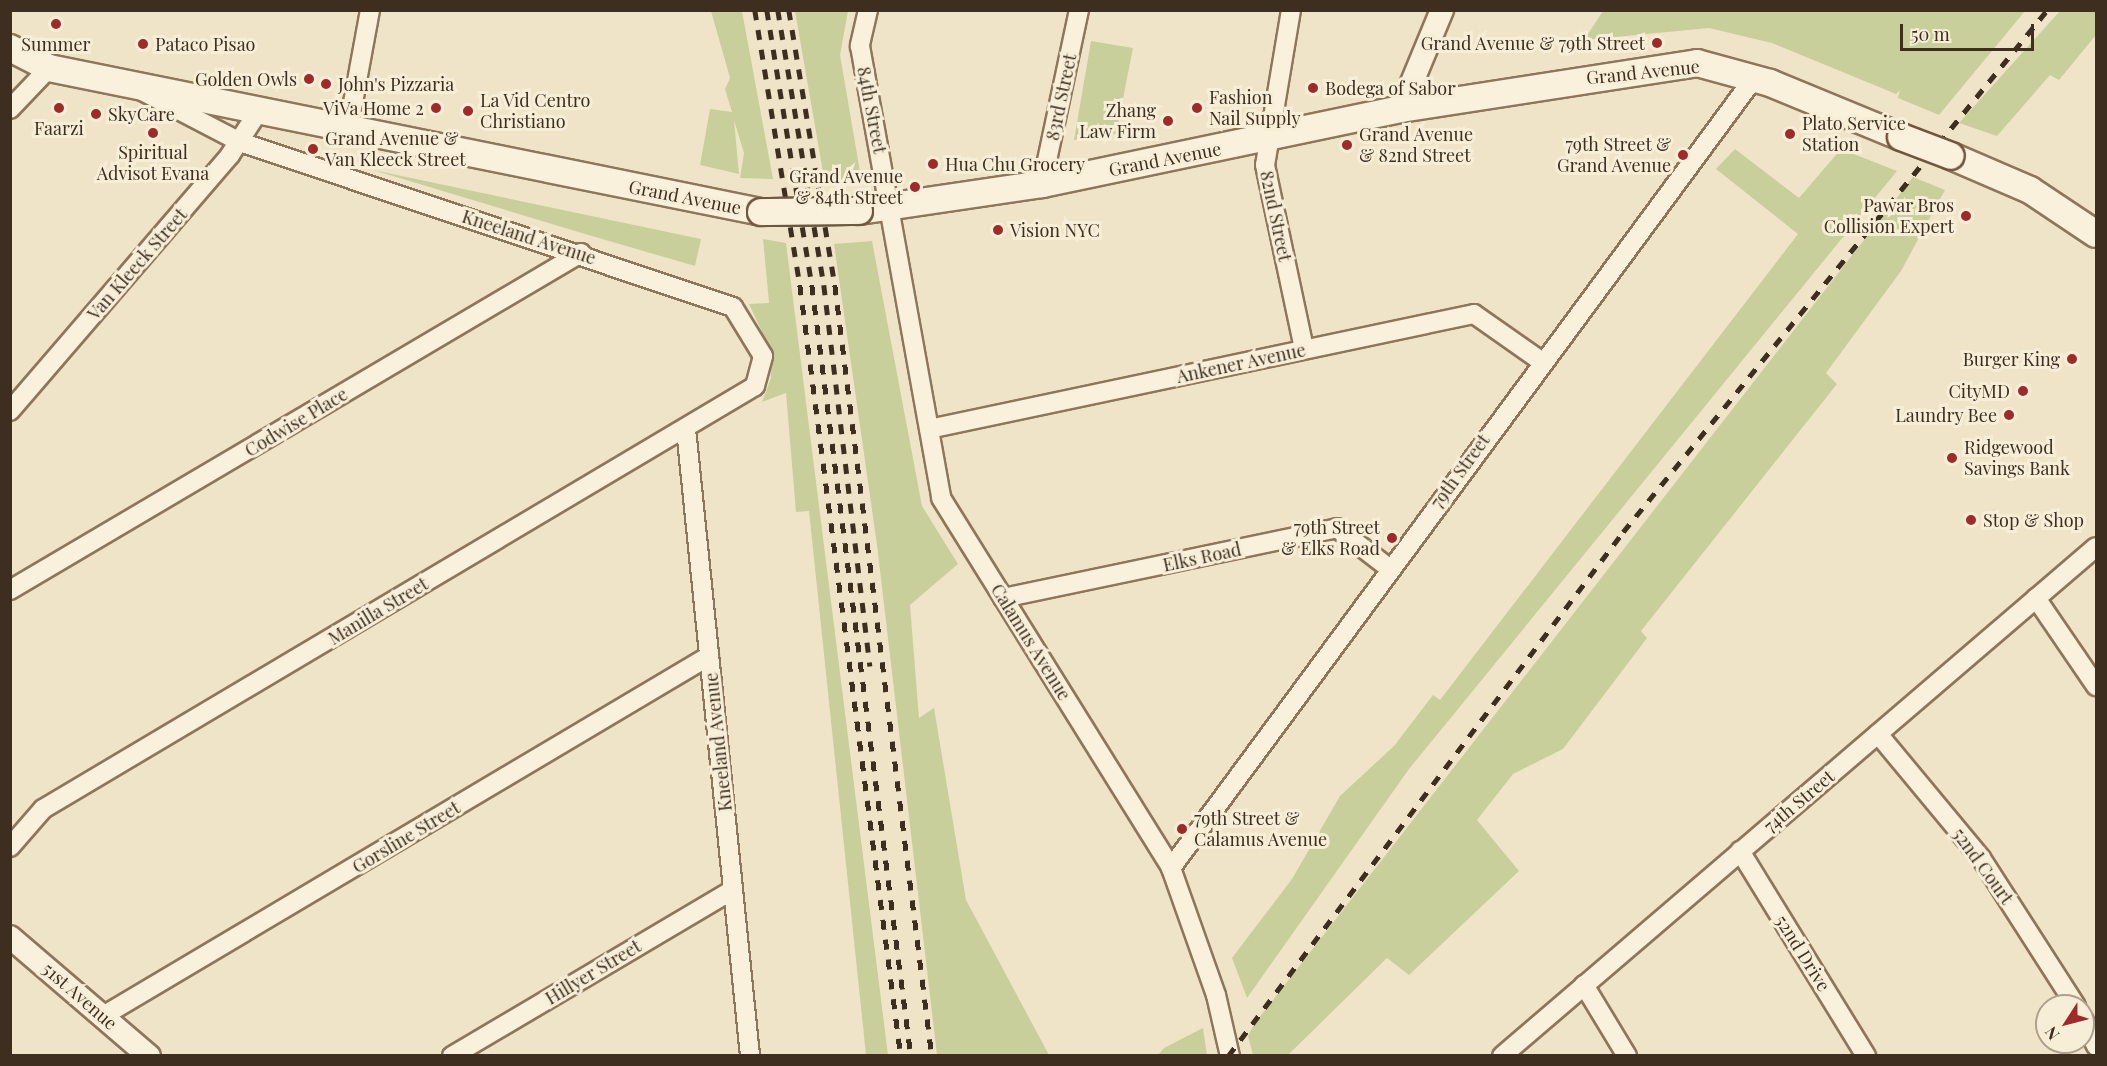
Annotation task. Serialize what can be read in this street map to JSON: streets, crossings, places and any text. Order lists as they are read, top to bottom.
{
  "streets": {
    "main road": ["Grand Avenue"],
    "street": [
      "83rd Street",
      "84th Street",
      "82nd Street",
      "Kneeland Avenue",
      "Van Kleeck Street",
      "Ankener Avenue",
      "Codwise Place",
      "79th Street",
      "Elks Road",
      "Manilla Street",
      "Calamus Avenue",
      "74th Street",
      "Gorsline Street",
      "52nd Court",
      "52nd Drive",
      "Hillyer Street",
      "51st Avenue"
    ]
  },
  "crossings": [
    ["Grand Avenue", "83rd Street"],
    ["Grand Avenue", "84th Street"],
    ["Grand Avenue", "82nd Street"],
    ["Grand Avenue", "Kneeland Avenue"],
    ["Grand Avenue", "Van Kleeck Street"],
    ["Grand Avenue", "79th Street"],
    ["Grand Avenue", "Calamus Avenue"],
    ["84th Street", "Calamus Avenue"],
    ["82nd Street", "Ankener Avenue"],
    ["Kneeland Avenue", "Van Kleeck Street"],
    ["Kneeland Avenue", "Codwise Place"],
    ["Kneeland Avenue", "Manilla Street"],
    ["Kneeland Avenue", "Gorsline Street"],
    ["Kneeland Avenue", "Hillyer Street"],
    ["Ankener Avenue", "79th Street"],
    ["Ankener Avenue", "Calamus Avenue"],
    ["79th Street", "Elks Road"],
    ["79th Street", "Calamus Avenue"],
    ["Elks Road", "Calamus Avenue"],
    ["74th Street", "52nd Court"],
    ["74th Street", "52nd Drive"],
    ["Gorsline Street", "51st Avenue"]
  ],
  "places": [
    "Summer",
    "Grand Avenue & 79th Street",
    "Pataco Pisao",
    "Golden Owls",
    "John's Pizzaria",
    "Bodega of Sabor",
    "Faarzi",
    "ViVa Home 2",
    "Fashion Nail Supply",
    "La Vid Centro Christiano",
    "SkyCare",
    "Zhang Law Firm",
    "Spiritual Advisot Evana",
    "Plato Service Station",
    "Grand Avenue & 82nd Street",
    "Grand Avenue & Van Kleeck Street",
    "79th Street & Grand Avenue",
    "Hua Chu Grocery",
    "Grand Avenue & 84th Street",
    "Pawar Bros Collision Expert",
    "Vision NYC",
    "Burger King",
    "CityMD",
    "Laundry Bee",
    "Ridgewood Savings Bank",
    "Stop & Shop",
    "79th Street & Elks Road",
    "79th Street & Calamus Avenue"
  ],
  "scale_bar": "50 m",
  "north": "bottom left"
}
